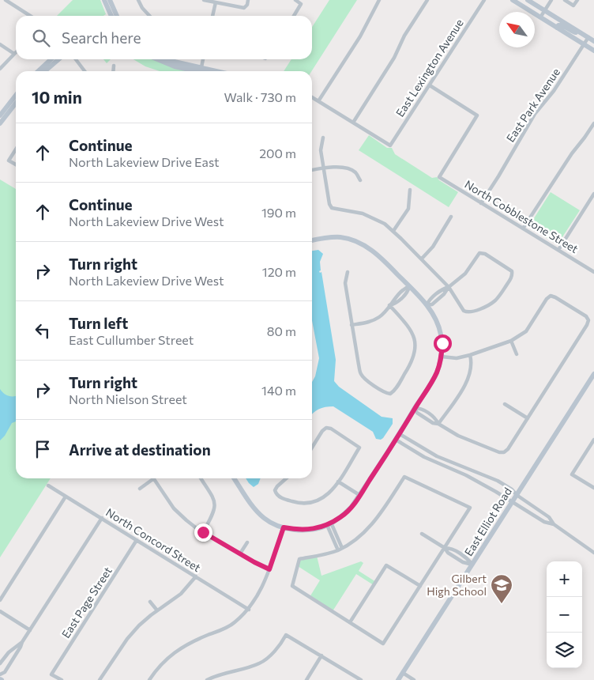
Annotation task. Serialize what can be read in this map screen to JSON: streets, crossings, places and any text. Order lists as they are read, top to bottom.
{
  "streets": {
    "street": [
      "East Lexington Avenue",
      "East Park Avenue",
      "North Cobblestone Street",
      "East Elliot Road",
      "North Concord Street",
      "East Page Street"
    ]
  },
  "crossings": [
    ["East Lexington Avenue", "North Cobblestone Street"],
    ["East Park Avenue", "North Cobblestone Street"],
    ["North Concord Street", "East Page Street"]
  ],
  "places": {
    "school or university": ["Gilbert High School"]
  },
  "north": "top left",
  "page": {
    "search": "Search here",
    "heading": ["10 min", "Walk · 730 m"],
    "list": [
      ["Continue", "North Lakeview Drive East", "200 m"],
      ["Continue", "North Lakeview Drive West", "190 m"],
      ["Turn right", "North Lakeview Drive West", "120 m"],
      ["Turn left", "East Cullumber Street", "80 m"],
      ["Turn right", "North Nielson Street", "140 m"],
      "Arrive at destination"
    ],
    "map_buttons": ["+", "−"]
  }
}
